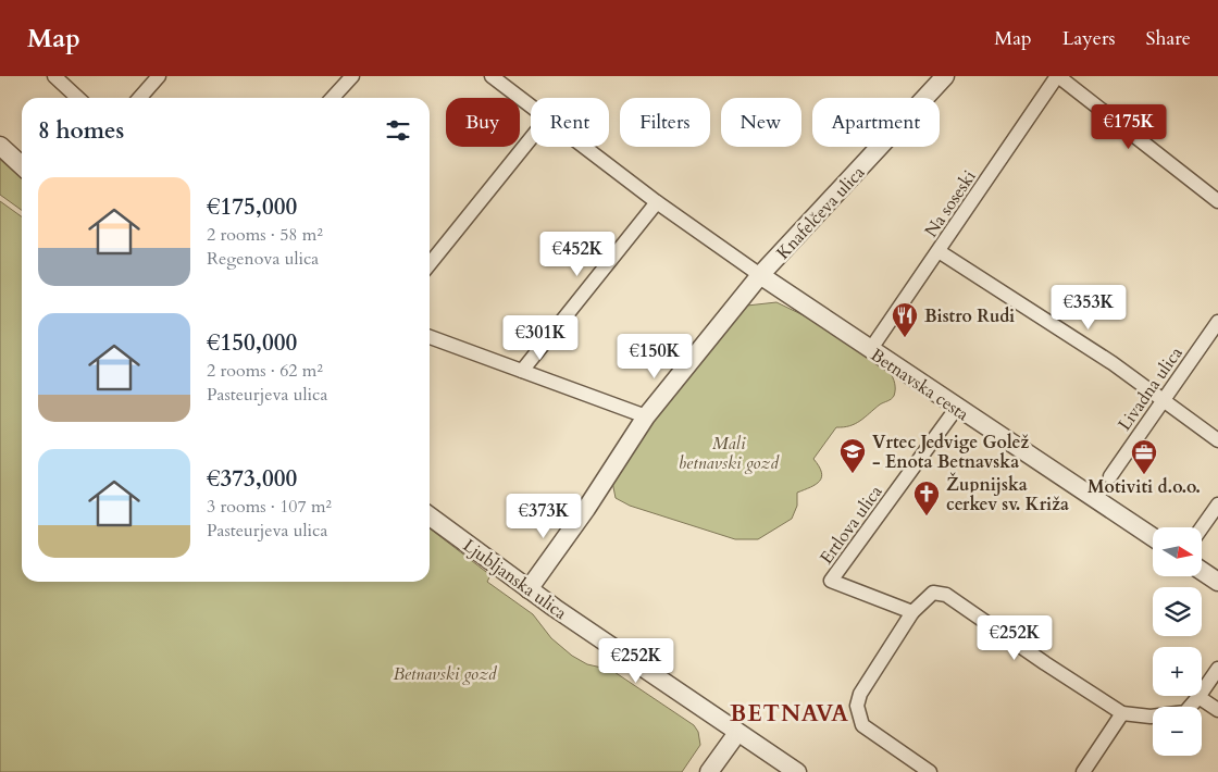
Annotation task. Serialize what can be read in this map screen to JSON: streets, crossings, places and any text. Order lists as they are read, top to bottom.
{
  "streets": {
    "street": [
      "Na soseski",
      "Knafelčeva ulica",
      "Betnavska cesta",
      "Livadna ulica",
      "Ertlova ulica",
      "Ljubljanska ulica"
    ]
  },
  "crossings": [
    ["Na soseski", "Betnavska cesta"],
    ["Knafelčeva ulica", "Betnavska cesta"],
    ["Knafelčeva ulica", "Ljubljanska ulica"],
    ["Betnavska cesta", "Ertlova ulica"]
  ],
  "districts": ["BETNAVA"],
  "parks": ["Mali betnavski gozd", "Betnavski gozd"],
  "places": {
    "restaurant": ["Bistro Rudi"],
    "school or university": ["Vrtec Jedvige Golež - Enota Betnavska"],
    "office": ["Motiviti d.o.o."],
    "church": ["Župnijska cerkev sv. Križa"]
  },
  "north": "right",
  "page": {
    "header": "Map",
    "nav": ["Map", "Layers", "Share"],
    "chip": [
      "Buy",
      "Rent",
      "Filters",
      "New",
      "Apartment"
    ],
    "heading": "8 homes",
    "price": [
      "€175K",
      "€452K",
      "€353K",
      "€301K",
      "€150K",
      "€373K",
      "€252K",
      "€252K"
    ],
    "list": [
      {
        "name": "€175,000",
        "note": "2 rooms · 58 m² · Regenova ulica"
      },
      {
        "name": "€150,000",
        "note": "2 rooms · 62 m² · Pasteurjeva ulica"
      },
      {
        "name": "€373,000",
        "note": "3 rooms · 107 m² · Pasteurjeva ulica"
      }
    ],
    "map_buttons": ["+", "−"]
  }
}
